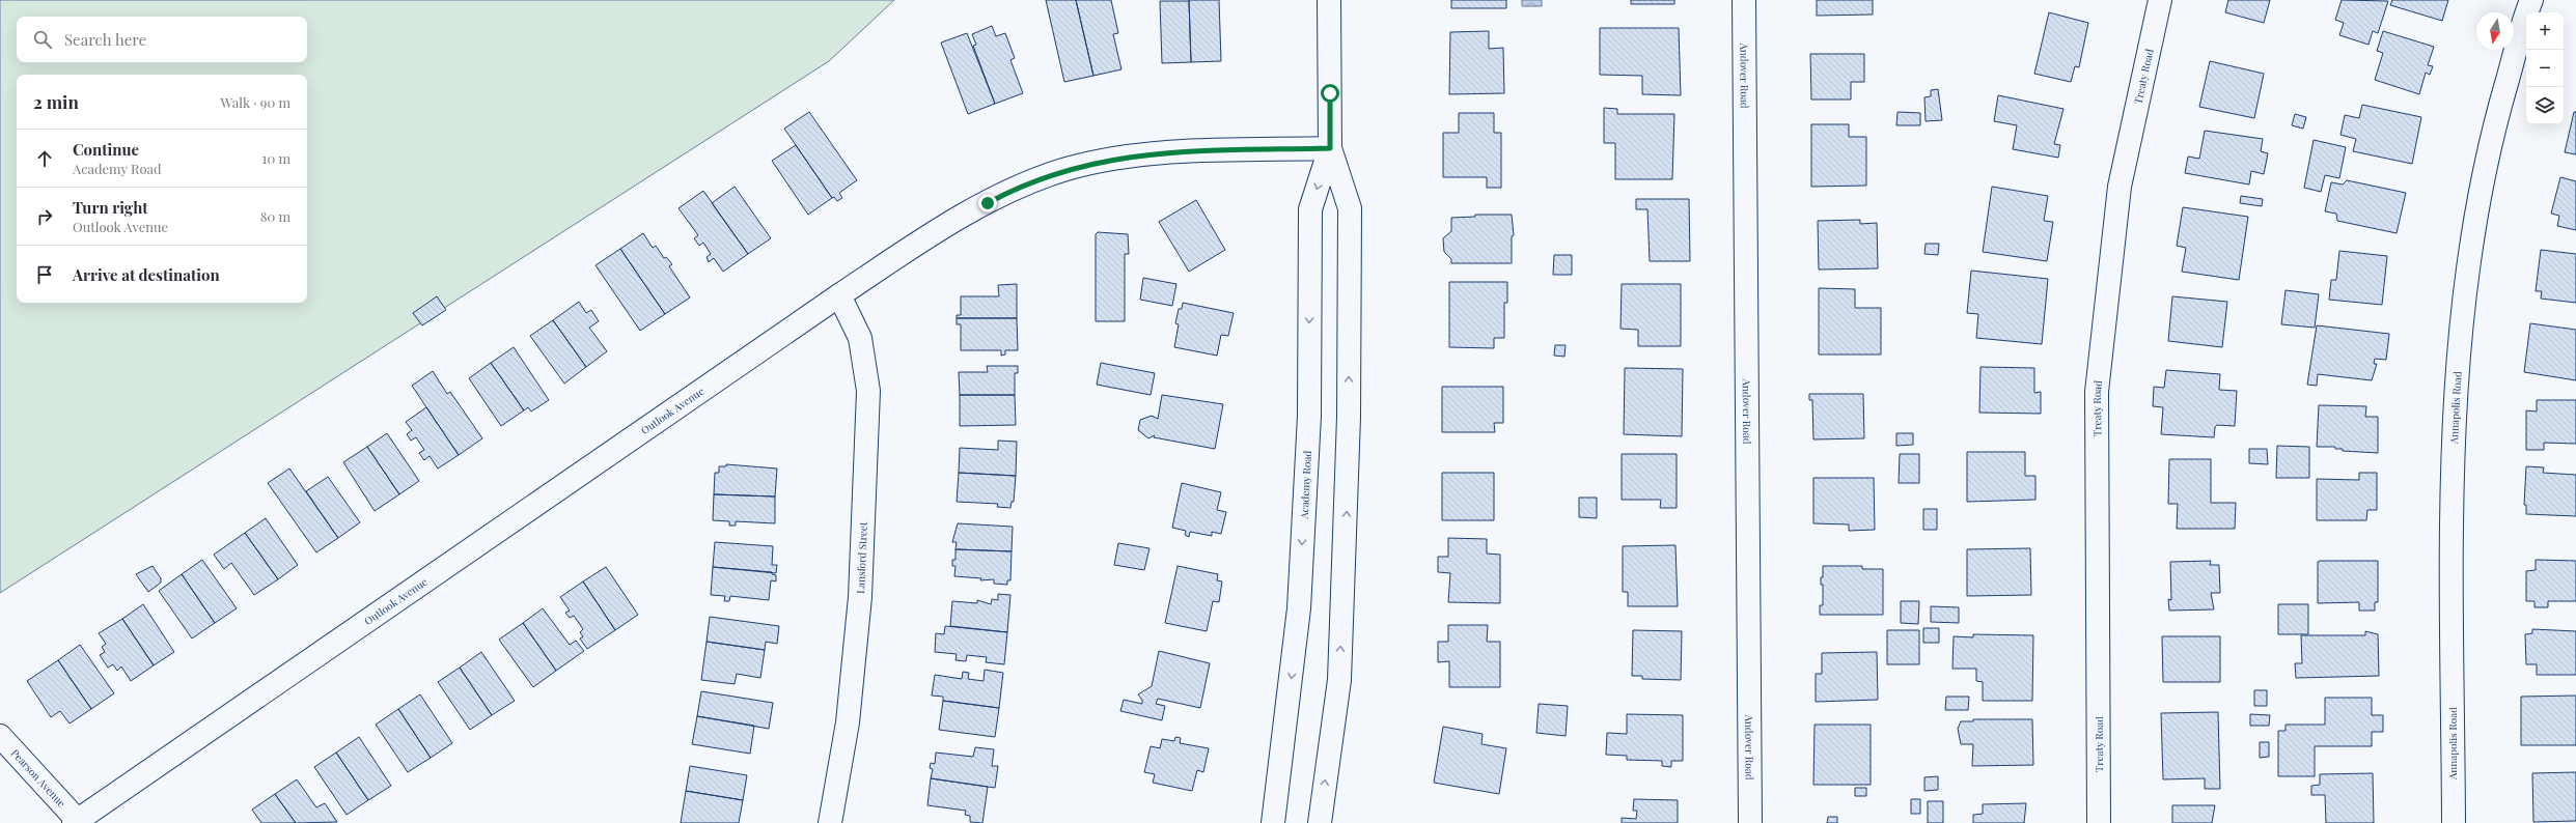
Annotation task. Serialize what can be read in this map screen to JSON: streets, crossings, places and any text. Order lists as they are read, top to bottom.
{
  "streets": {
    "street": [
      "Andover Road",
      "Treaty Road",
      "Annapolis Road",
      "Outlook Avenue",
      "Academy Road",
      "Lansford Street",
      "Pearson Avenue"
    ]
  },
  "crossings": [
    ["Outlook Avenue", "Academy Road"],
    ["Outlook Avenue", "Lansford Street"],
    ["Outlook Avenue", "Pearson Avenue"]
  ],
  "north": "bottom",
  "page": {
    "map_buttons": ["+", "−"],
    "search": "Search here",
    "heading": ["2 min", "Walk · 90 m"],
    "list": [
      ["Continue", "Academy Road", "10 m"],
      ["Turn right", "Outlook Avenue", "80 m"],
      "Arrive at destination"
    ]
  }
}
